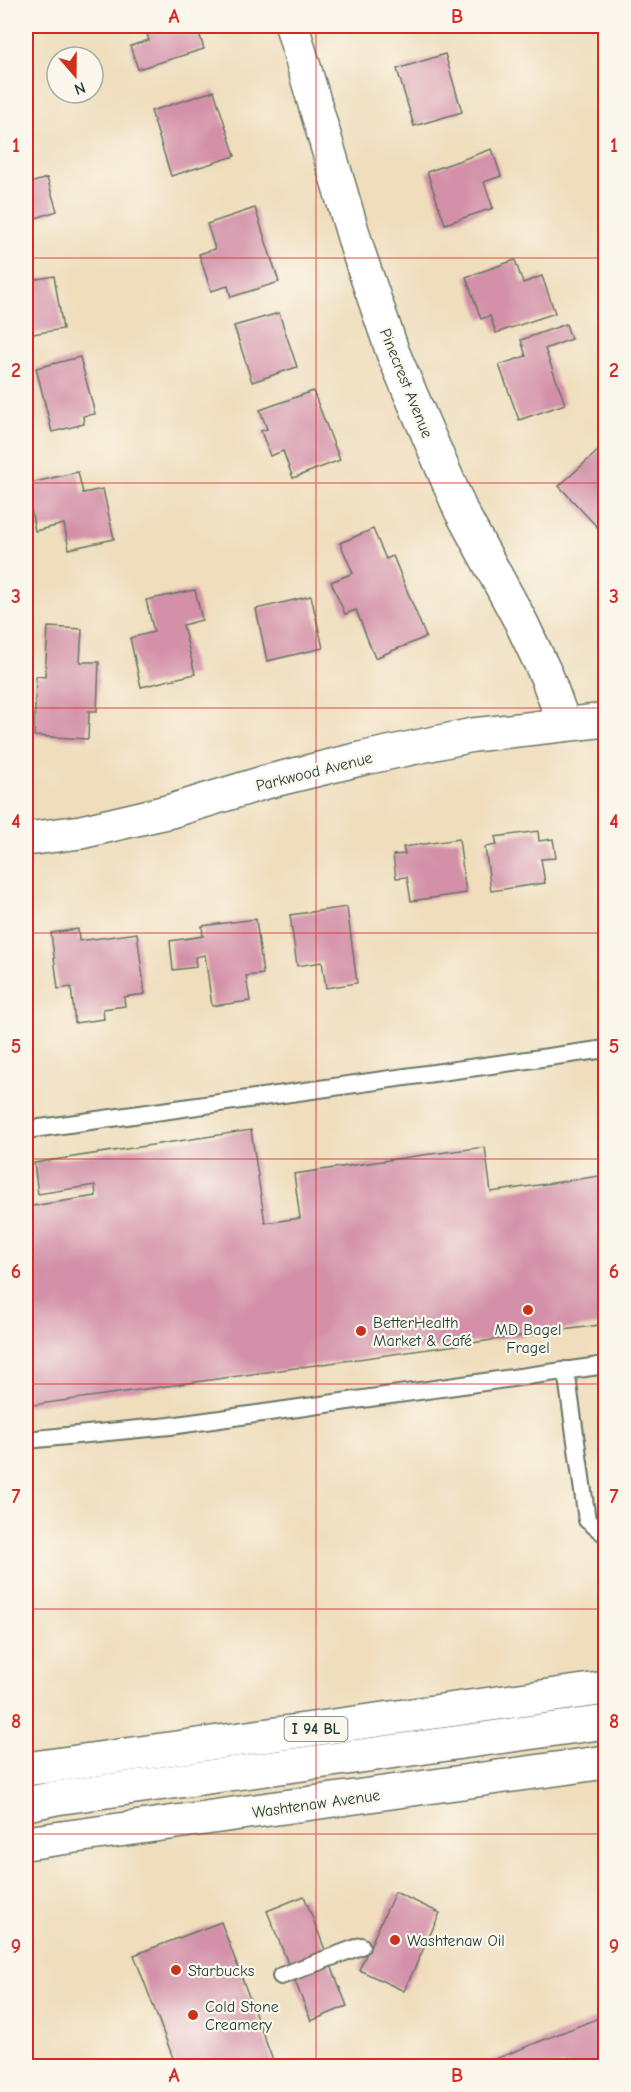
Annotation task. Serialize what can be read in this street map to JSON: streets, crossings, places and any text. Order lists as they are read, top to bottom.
{
  "streets": {
    "main road": [
      "Pinecrest Avenue",
      "Parkwood Avenue",
      "I 94 BL",
      "Washtenaw Avenue"
    ]
  },
  "crossings": [
    ["Pinecrest Avenue", "Parkwood Avenue"]
  ],
  "places": [
    "MD Bagel Fragel",
    "BetterHealth Market & Café",
    "Washtenaw Oil",
    "Starbucks",
    "Cold Stone Creamery"
  ],
  "north": "bottom",
  "grid": {
    "columns": ["A", "B"],
    "rows": [
      "1",
      "2",
      "3",
      "4",
      "5",
      "6",
      "7",
      "8",
      "9"
    ]
  }
}
